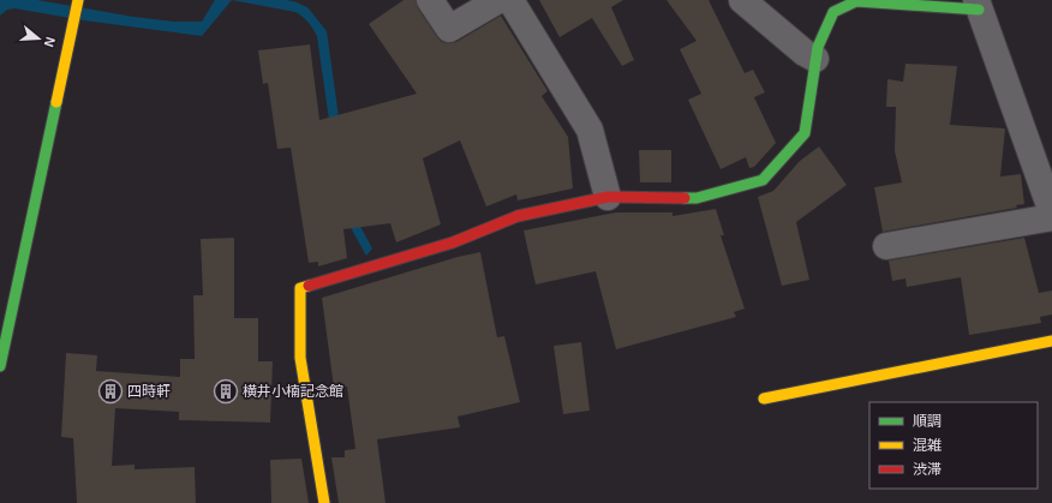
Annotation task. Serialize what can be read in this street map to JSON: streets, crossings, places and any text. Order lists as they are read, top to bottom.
{
  "places": {
    "building": ["四時軒", "横井小楠記念館"]
  },
  "legend": ["順調", "混雑", "渋滞"],
  "north": "right"
}
